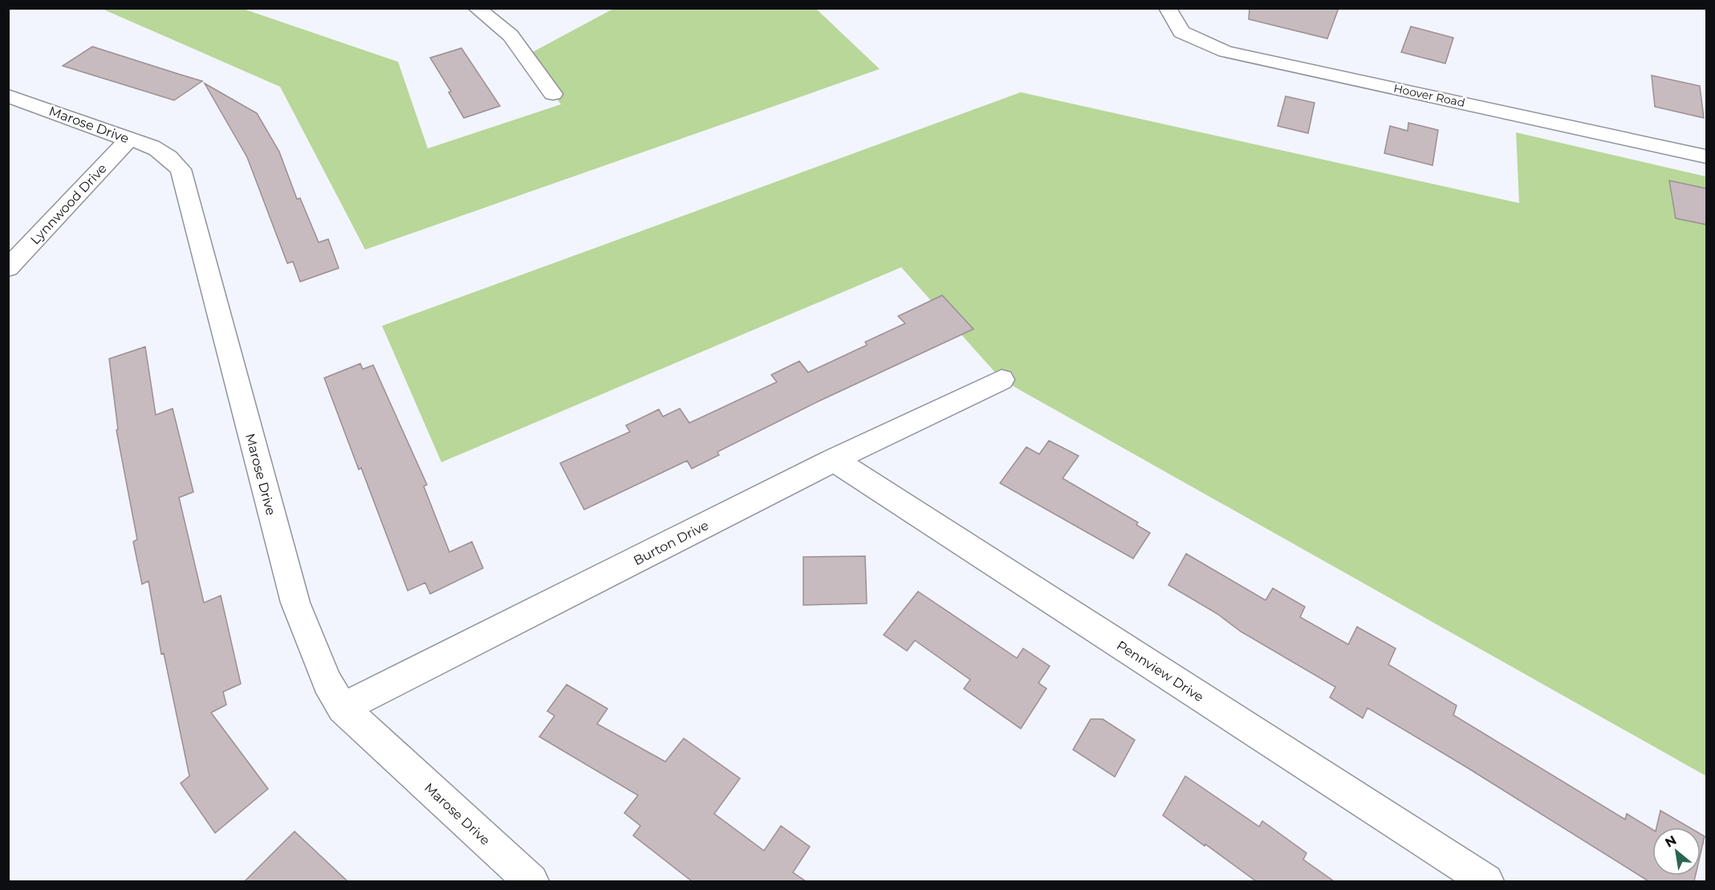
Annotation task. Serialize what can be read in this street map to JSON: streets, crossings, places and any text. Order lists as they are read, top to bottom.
{
  "streets": {
    "street": [
      "Hoover Road",
      "Marose Drive",
      "Lynnwood Drive",
      "Burton Drive",
      "Pennview Drive"
    ]
  },
  "crossings": [
    ["Marose Drive", "Lynnwood Drive"],
    ["Marose Drive", "Burton Drive"],
    ["Burton Drive", "Pennview Drive"]
  ],
  "north": "top left"
}
